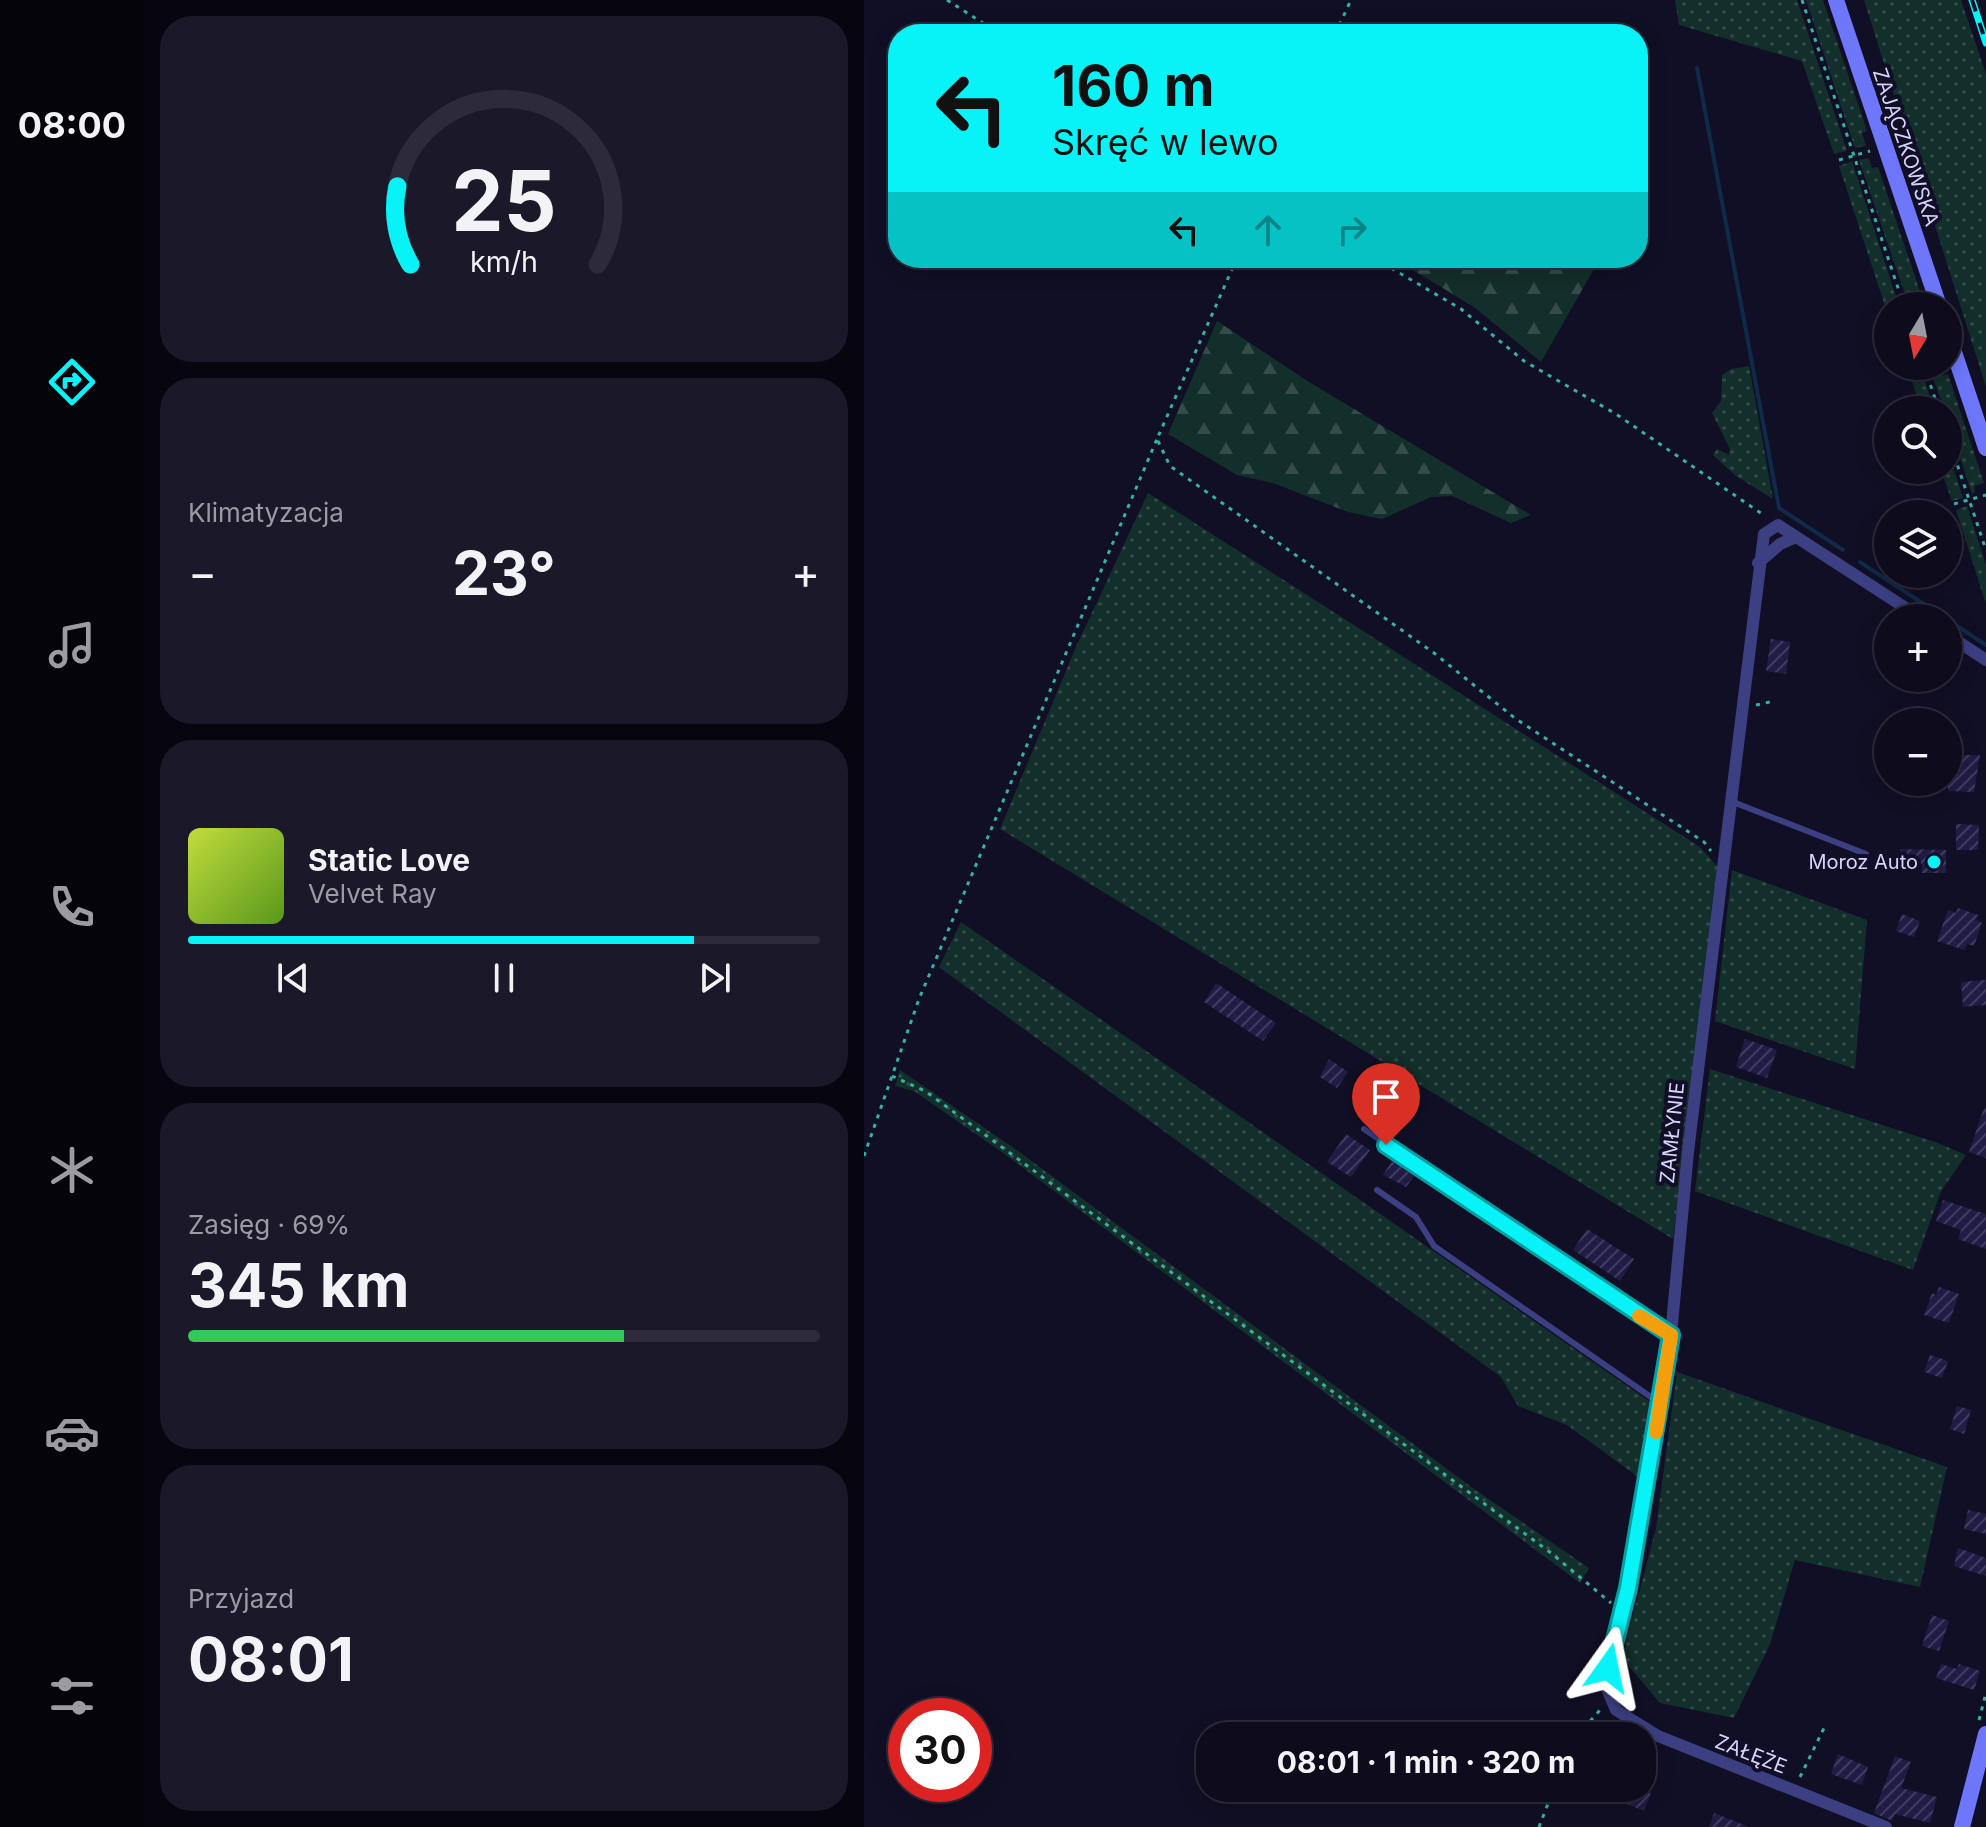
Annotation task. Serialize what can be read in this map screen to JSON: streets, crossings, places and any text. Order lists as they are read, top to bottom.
{
  "streets": {
    "main road": ["ZAJĄCZKOWSKA"],
    "street": ["ZAMŁYNIE", "ZAŁĘŻE"]
  },
  "crossings": [
    ["ZAMŁYNIE", "ZAŁĘŻE"]
  ],
  "places": ["Moroz Auto"],
  "north": "bottom",
  "page": {
    "tabs": "08:00",
    "turn": ["160 m", "Skręć w lewo"],
    "map_buttons": ["+", "−"],
    "tile": [
      "Klimatyzacja",
      ["Zasięg · 69%", "345 km"],
      ["Przyjazd", "08:01"]
    ],
    "heat": ["−", "23°", "+"],
    "song": ["Static Love", "Velvet Ray"],
    "limit": "30",
    "trip": "08:01 · 1 min · 320 m",
    "gauge": ["25", "km/h"]
  }
}
